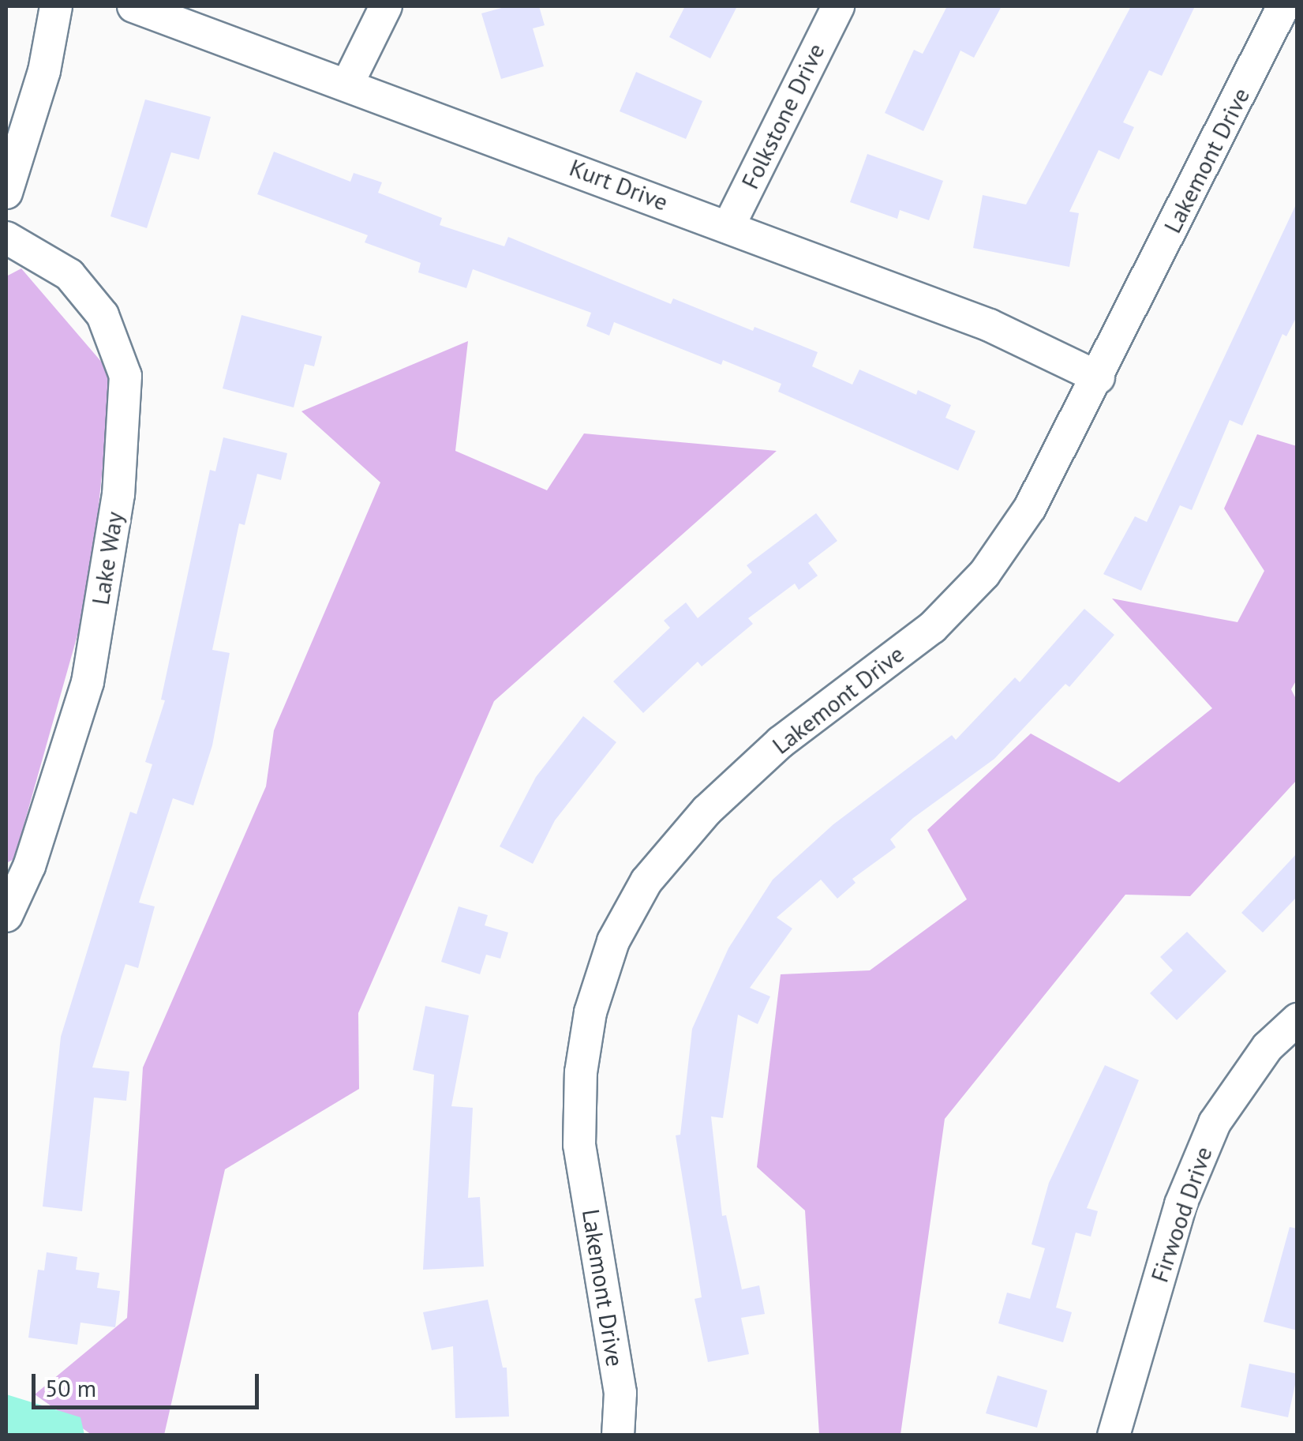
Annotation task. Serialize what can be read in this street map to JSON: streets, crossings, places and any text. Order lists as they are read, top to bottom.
{
  "streets": {
    "street": [
      "Folkstone Drive",
      "Lakemont Drive",
      "Kurt Drive",
      "Lake Way",
      "Firwood Drive"
    ]
  },
  "crossings": [
    ["Folkstone Drive", "Kurt Drive"],
    ["Lakemont Drive", "Kurt Drive"]
  ],
  "scale_bar": "50 m"
}
